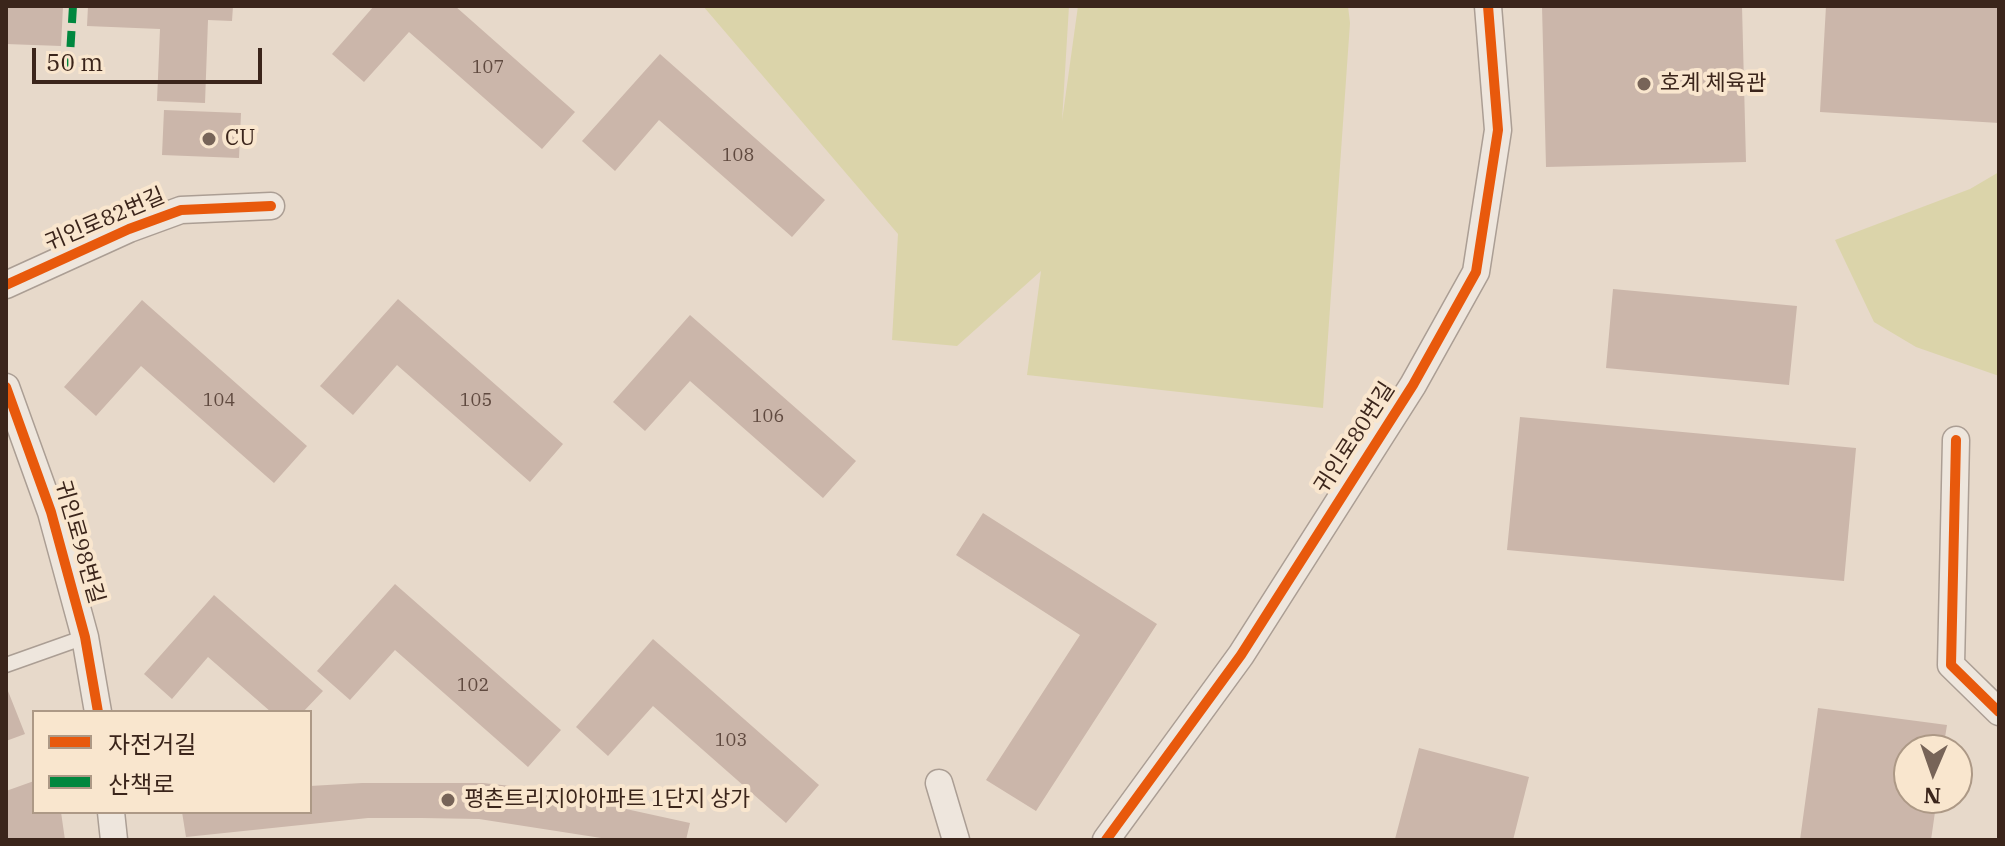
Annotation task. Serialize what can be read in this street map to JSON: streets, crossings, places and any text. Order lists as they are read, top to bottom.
{
  "streets": {
    "street": ["귀인로82번길", "귀인로80번길", "귀인로98번길"]
  },
  "places": ["호계 체육관", "CU", "평촌트리지아아파트 1단지 상가"],
  "house_numbers": [
    "107",
    "108",
    "104",
    "105",
    "106",
    "102",
    "103"
  ],
  "legend": ["자전거길", "산책로"],
  "scale_bar": "50 m",
  "north": "bottom"
}
